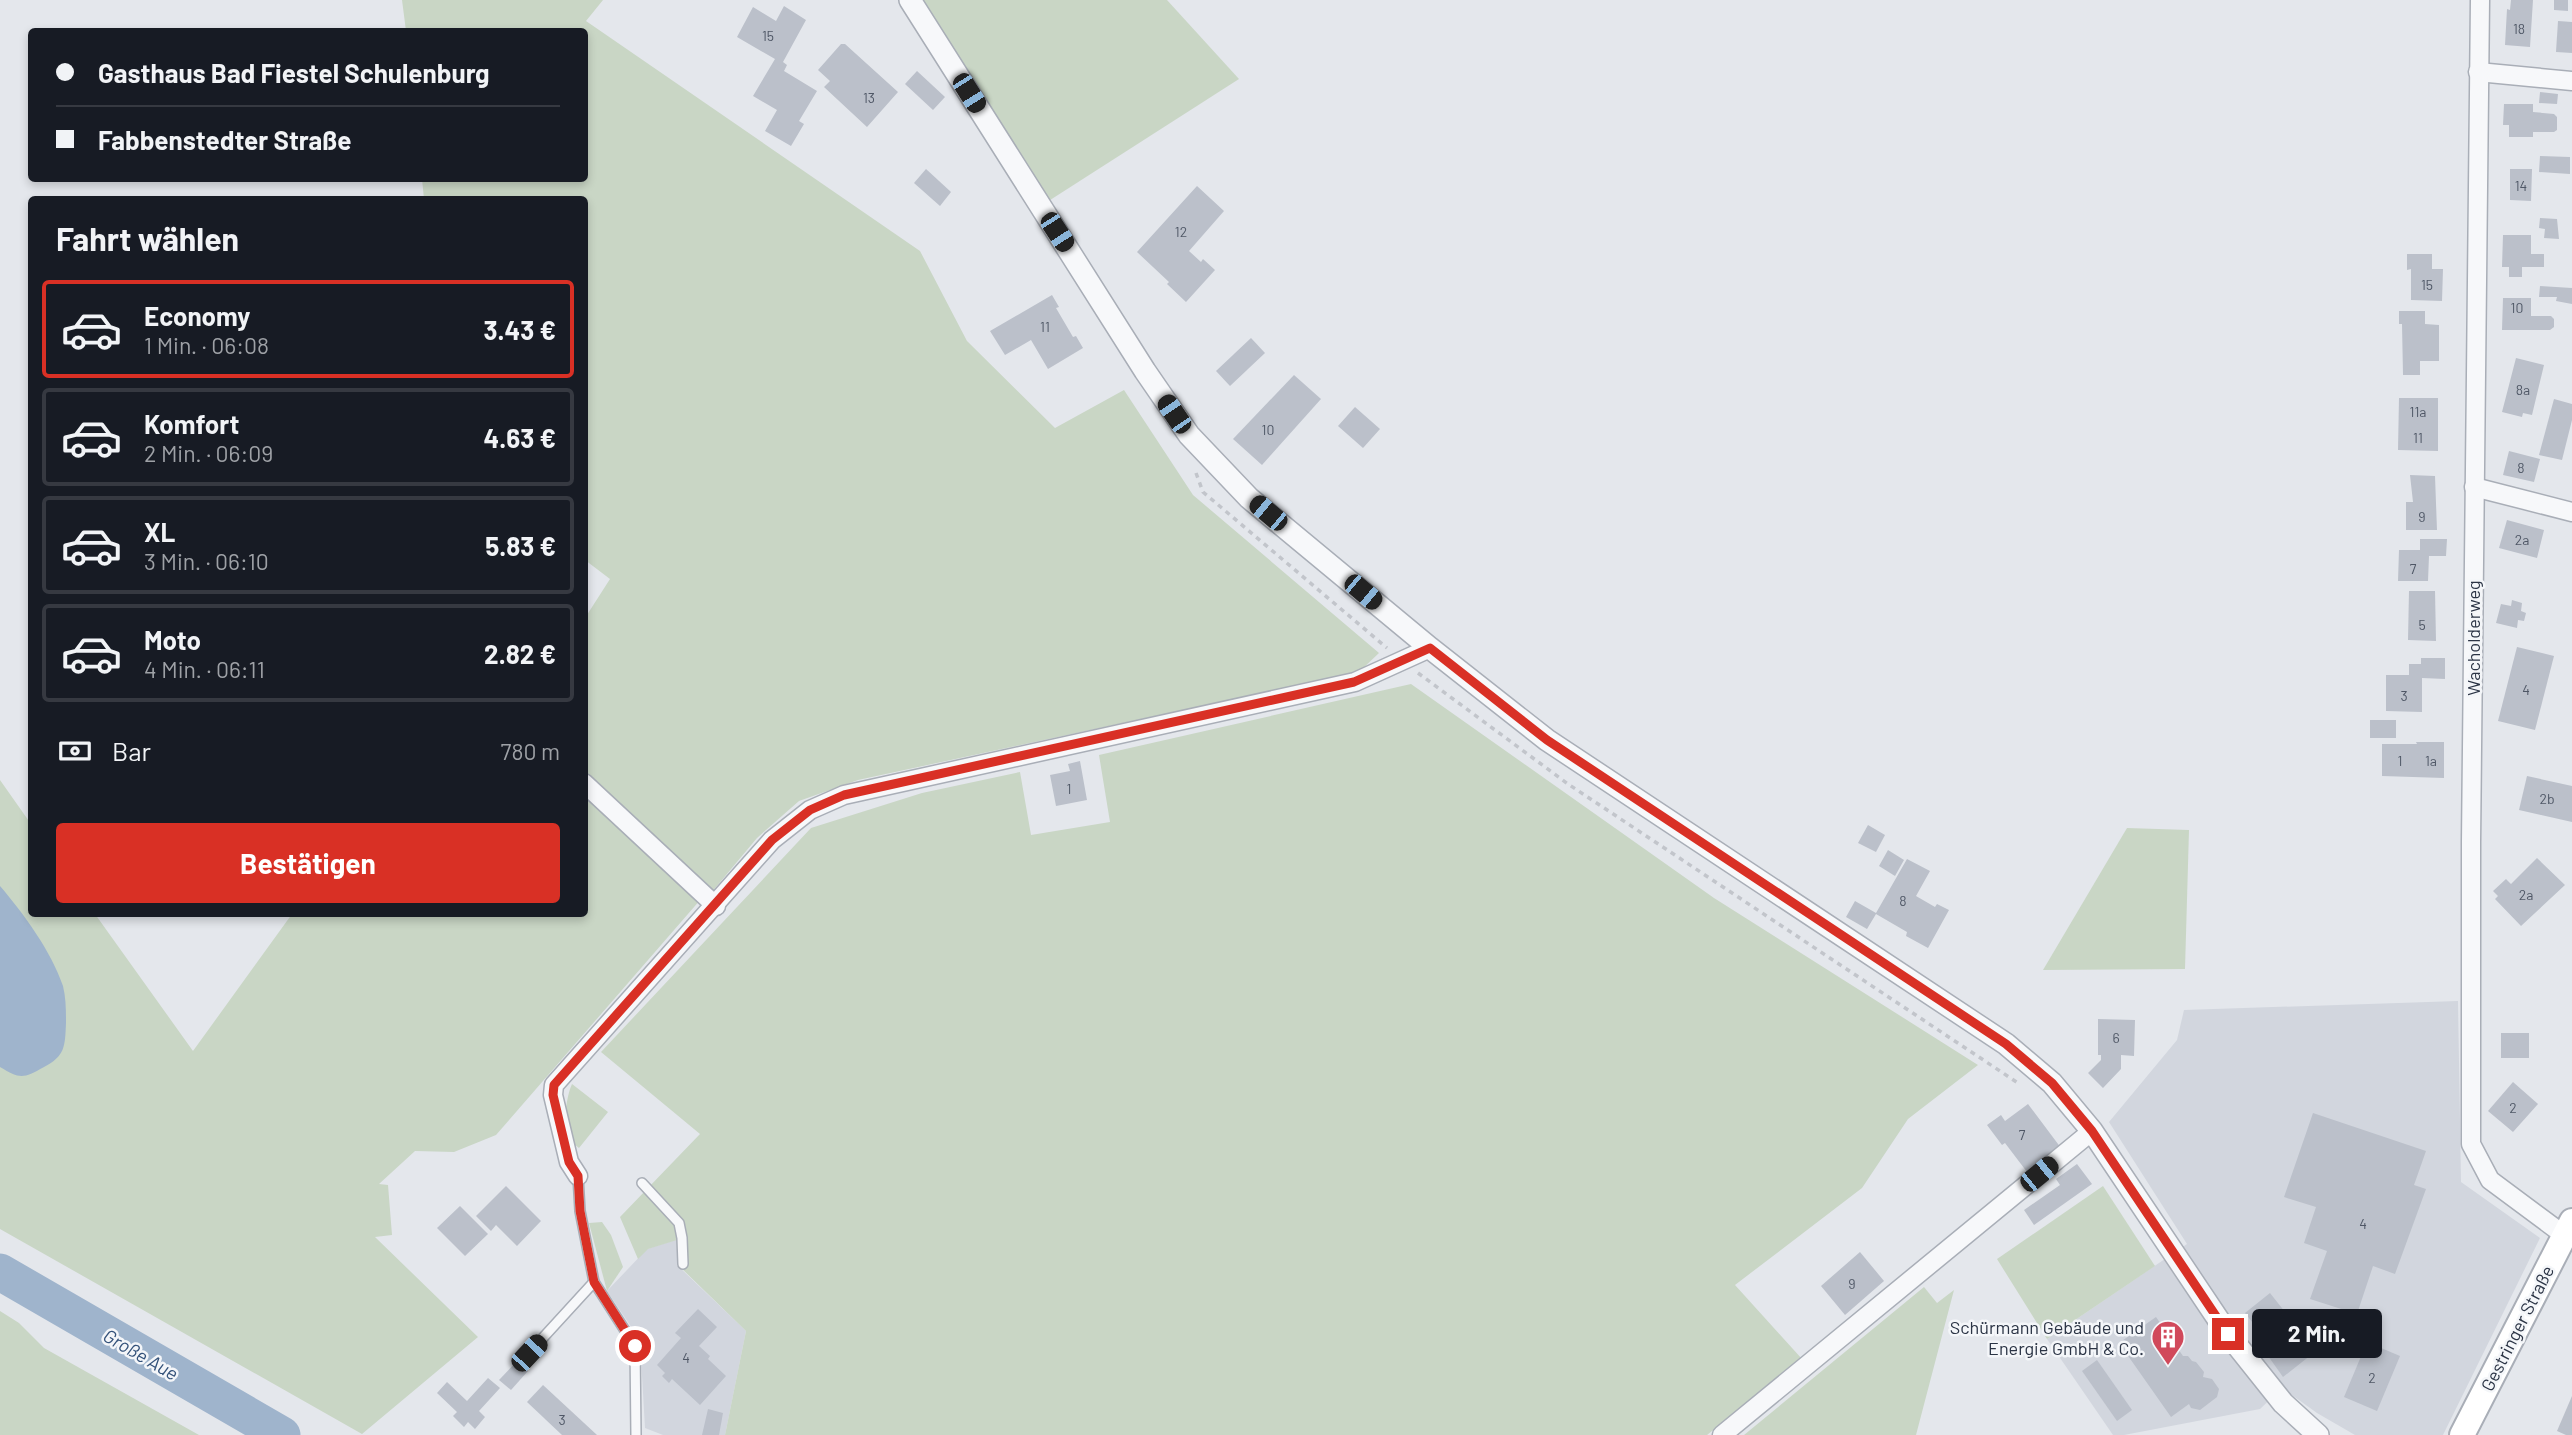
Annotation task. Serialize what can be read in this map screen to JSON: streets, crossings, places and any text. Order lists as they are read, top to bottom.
{
  "streets": {
    "main road": ["Gestringer Straße"],
    "street": ["Wacholderweg"]
  },
  "crossings": [
    ["Wacholderweg", "Gestringer Straße"]
  ],
  "water": ["Große Aue"],
  "places": {
    "building": ["Schürmann Gebäude und Energie GmbH & Co."]
  },
  "house_numbers": [
    "18",
    "15",
    "13",
    "14",
    "12",
    "15",
    "10",
    "11",
    "8a",
    "11a",
    "10",
    "11",
    "8",
    "9",
    "2a",
    "7",
    "5",
    "4",
    "3",
    "1",
    "1a",
    "1",
    "2b",
    "2a",
    "8",
    "6",
    "2",
    "7",
    "4",
    "9",
    "4",
    "2",
    "3"
  ],
  "page": {
    "banner": ["Gasthaus Bad Fiestel Schulenburg", "Fabbenstedter Straße"],
    "heading": "Fahrt wählen",
    "list": [
      {
        "name": "Economy",
        "note": "1 Min. · 06:08",
        "value": "3.43 €"
      },
      {
        "name": "Komfort",
        "note": "2 Min. · 06:09",
        "value": "4.63 €"
      },
      {
        "name": "XL",
        "note": "3 Min. · 06:10",
        "value": "5.83 €"
      },
      {
        "name": "Moto",
        "note": "4 Min. · 06:11",
        "value": "2.82 €"
      }
    ],
    "pay": ["Bar", "780 m"],
    "buttons": "Bestätigen",
    "bubble": "2 Min."
  }
}
